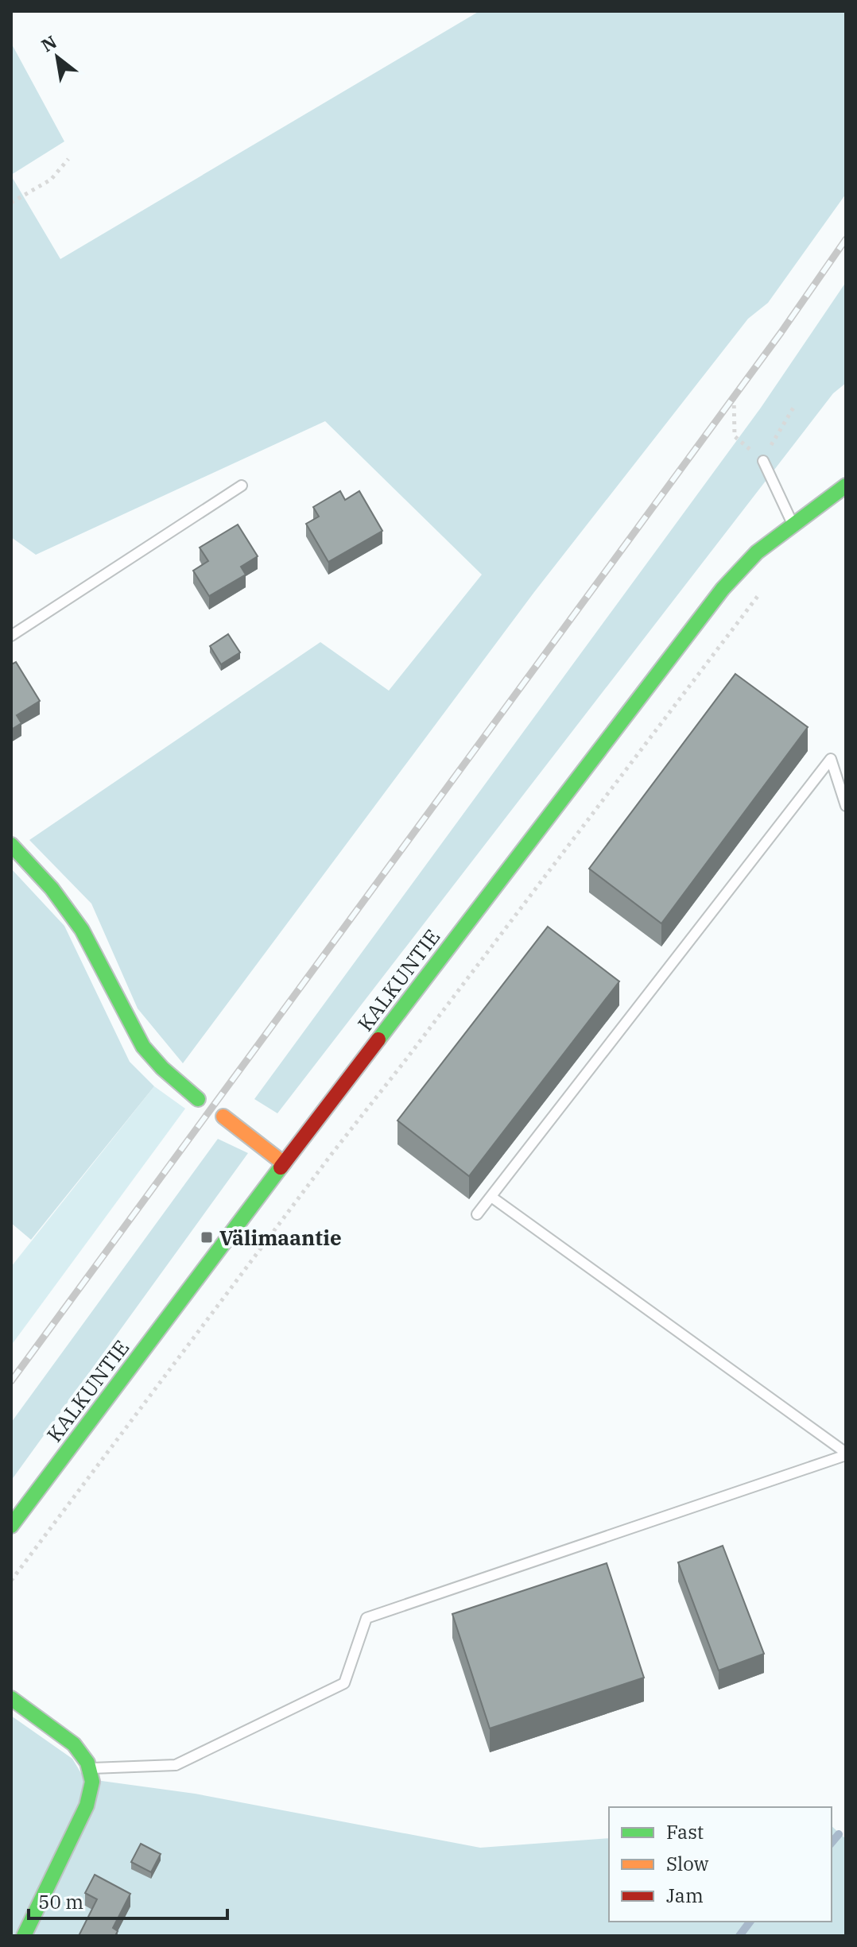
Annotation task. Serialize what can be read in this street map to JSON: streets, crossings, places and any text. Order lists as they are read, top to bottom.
{
  "streets": {
    "street": ["KALKUNTIE"]
  },
  "places": {
    "transit": ["Välimaantie"]
  },
  "legend": ["Fast", "Slow", "Jam"],
  "scale_bar": "50 m",
  "north": "top left"
}
